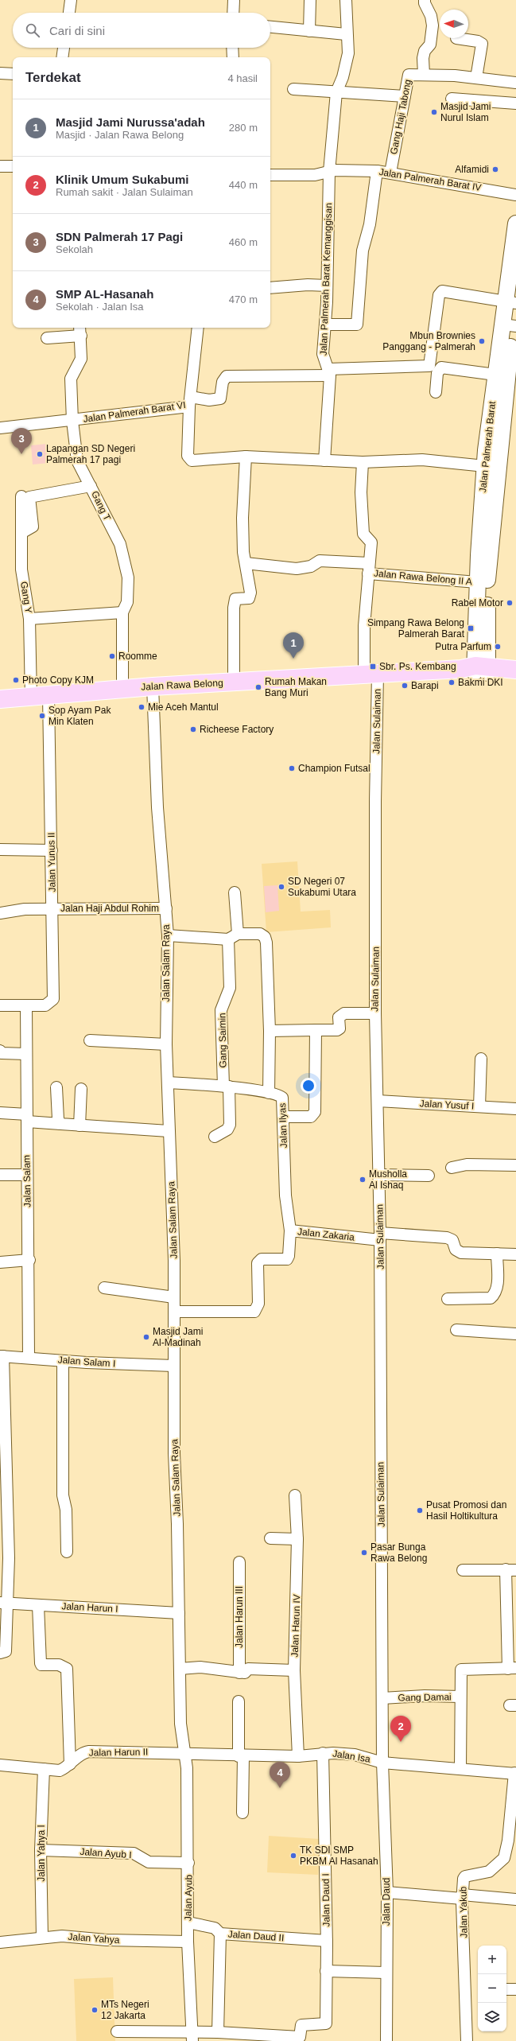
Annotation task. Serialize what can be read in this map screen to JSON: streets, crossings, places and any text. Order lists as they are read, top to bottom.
{
  "streets": {
    "main road": ["Jalan Palmerah Barat", "Jalan Rawa Belong"],
    "street": [
      "Gang Haji Tabong",
      "Jalan Palmerah Barat IV",
      "Jalan Palmerah Barat Kemanggisan",
      "Jalan Palmerah Barat VI",
      "Gang T",
      "Jalan Rawa Belong II A",
      "Gang Y",
      "Jalan Sulaiman",
      "Jalan Yunus II",
      "Jalan Haji Abdul Rohim",
      "Jalan Salam Raya",
      "Gang Saimin",
      "Jalan Yusuf I",
      "Jalan Ilyas",
      "Jalan Salam",
      "Jalan Zakaria",
      "Jalan Salam I",
      "Jalan Harun I",
      "Jalan Harun III",
      "Jalan Harun IV",
      "Gang Damai",
      "Jalan Harun II",
      "Jalan Isa",
      "Jalan Yahya I",
      "Jalan Ayub I",
      "Jalan Ayub",
      "Jalan Daud I",
      "Jalan Daud",
      "Jalan Yakub",
      "Jalan Daud II",
      "Jalan Yahya"
    ]
  },
  "crossings": [
    ["Gang Haji Tabong", "Jalan Palmerah Barat IV"],
    ["Jalan Palmerah Barat IV", "Jalan Palmerah Barat Kemanggisan"],
    ["Jalan Palmerah Barat VI", "Gang T"],
    ["Jalan Palmerah Barat", "Jalan Rawa Belong II A"],
    ["Jalan Palmerah Barat", "Jalan Rawa Belong"],
    ["Gang T", "Jalan Rawa Belong"],
    ["Gang Y", "Jalan Rawa Belong"],
    ["Jalan Rawa Belong", "Jalan Sulaiman"],
    ["Jalan Rawa Belong", "Jalan Yunus II"],
    ["Jalan Rawa Belong", "Jalan Salam Raya"],
    ["Jalan Sulaiman", "Jalan Yusuf I"],
    ["Jalan Sulaiman", "Jalan Zakaria"],
    ["Jalan Sulaiman", "Gang Damai"],
    ["Jalan Sulaiman", "Jalan Isa"],
    ["Jalan Sulaiman", "Jalan Daud"],
    ["Jalan Yunus II", "Jalan Haji Abdul Rohim"],
    ["Jalan Yunus II", "Jalan Salam"],
    ["Jalan Haji Abdul Rohim", "Jalan Salam Raya"],
    ["Jalan Salam Raya", "Jalan Ilyas"],
    ["Jalan Salam Raya", "Jalan Zakaria"],
    ["Jalan Salam Raya", "Jalan Salam I"],
    ["Jalan Salam Raya", "Jalan Harun I"],
    ["Jalan Salam Raya", "Jalan Harun II"],
    ["Jalan Salam Raya", "Jalan Isa"],
    ["Jalan Salam Raya", "Jalan Ayub"],
    ["Gang Saimin", "Jalan Ilyas"],
    ["Jalan Ilyas", "Jalan Zakaria"],
    ["Jalan Salam", "Jalan Salam I"],
    ["Jalan Harun IV", "Jalan Isa"],
    ["Jalan Harun II", "Jalan Isa"],
    ["Jalan Harun II", "Jalan Yahya I"],
    ["Jalan Harun II", "Jalan Ayub"],
    ["Jalan Isa", "Jalan Ayub"],
    ["Jalan Isa", "Jalan Daud I"],
    ["Jalan Isa", "Jalan Daud"],
    ["Jalan Isa", "Jalan Yakub"],
    ["Jalan Yahya I", "Jalan Ayub I"],
    ["Jalan Yahya I", "Jalan Yahya"],
    ["Jalan Ayub I", "Jalan Ayub"],
    ["Jalan Ayub", "Jalan Daud I"],
    ["Jalan Ayub", "Jalan Daud II"],
    ["Jalan Ayub", "Jalan Yahya"],
    ["Jalan Daud I", "Jalan Daud II"]
  ],
  "places": {
    "other": [
      "Masjid Jami Nurul Islam",
      "Alfamidi",
      "Mbun Brownies Panggang - Palmerah",
      "Lapangan SD Negeri Palmerah 17 pagi",
      "Rabel Motor",
      "Putra Parfum",
      "Roomme",
      "Photo Copy KJM",
      "Bakmi DKI",
      "Barapi",
      "Rumah Makan Bang Muri",
      "Mie Aceh Mantul",
      "Sop Ayam Pak Min Klaten",
      "Richeese Factory",
      "Champion Futsal",
      "SD Negeri 07 Sukabumi Utara",
      "Musholla Al Ishaq",
      "Masjid Jami Al-Madinah",
      "Pusat Promosi dan Hasil Holtikultura",
      "Pasar Bunga Rawa Belong",
      "TK SDI SMP PKBM Al Hasanah",
      "MTs Negeri 12 Jakarta"
    ],
    "transit": ["Simpang Rawa Belong Palmerah Barat", "Sbr. Ps. Kembang"]
  },
  "north": "left",
  "page": {
    "search": "Cari di sini",
    "heading": ["Terdekat", "4 hasil"],
    "list": [
      {
        "mark": "1",
        "name": "Masjid Jami Nurussa'adah",
        "note": "Masjid · Jalan Rawa Belong",
        "value": "280 m"
      },
      {
        "mark": "2",
        "name": "Klinik Umum Sukabumi",
        "note": "Rumah sakit · Jalan Sulaiman",
        "value": "440 m"
      },
      {
        "mark": "3",
        "name": "SDN Palmerah 17 Pagi",
        "note": "Sekolah",
        "value": "460 m"
      },
      {
        "mark": "4",
        "name": "SMP AL-Hasanah",
        "note": "Sekolah · Jalan Isa",
        "value": "470 m"
      }
    ],
    "pins": [
      "3",
      "1",
      "2",
      "4"
    ],
    "map_buttons": ["+", "−"]
  }
}
